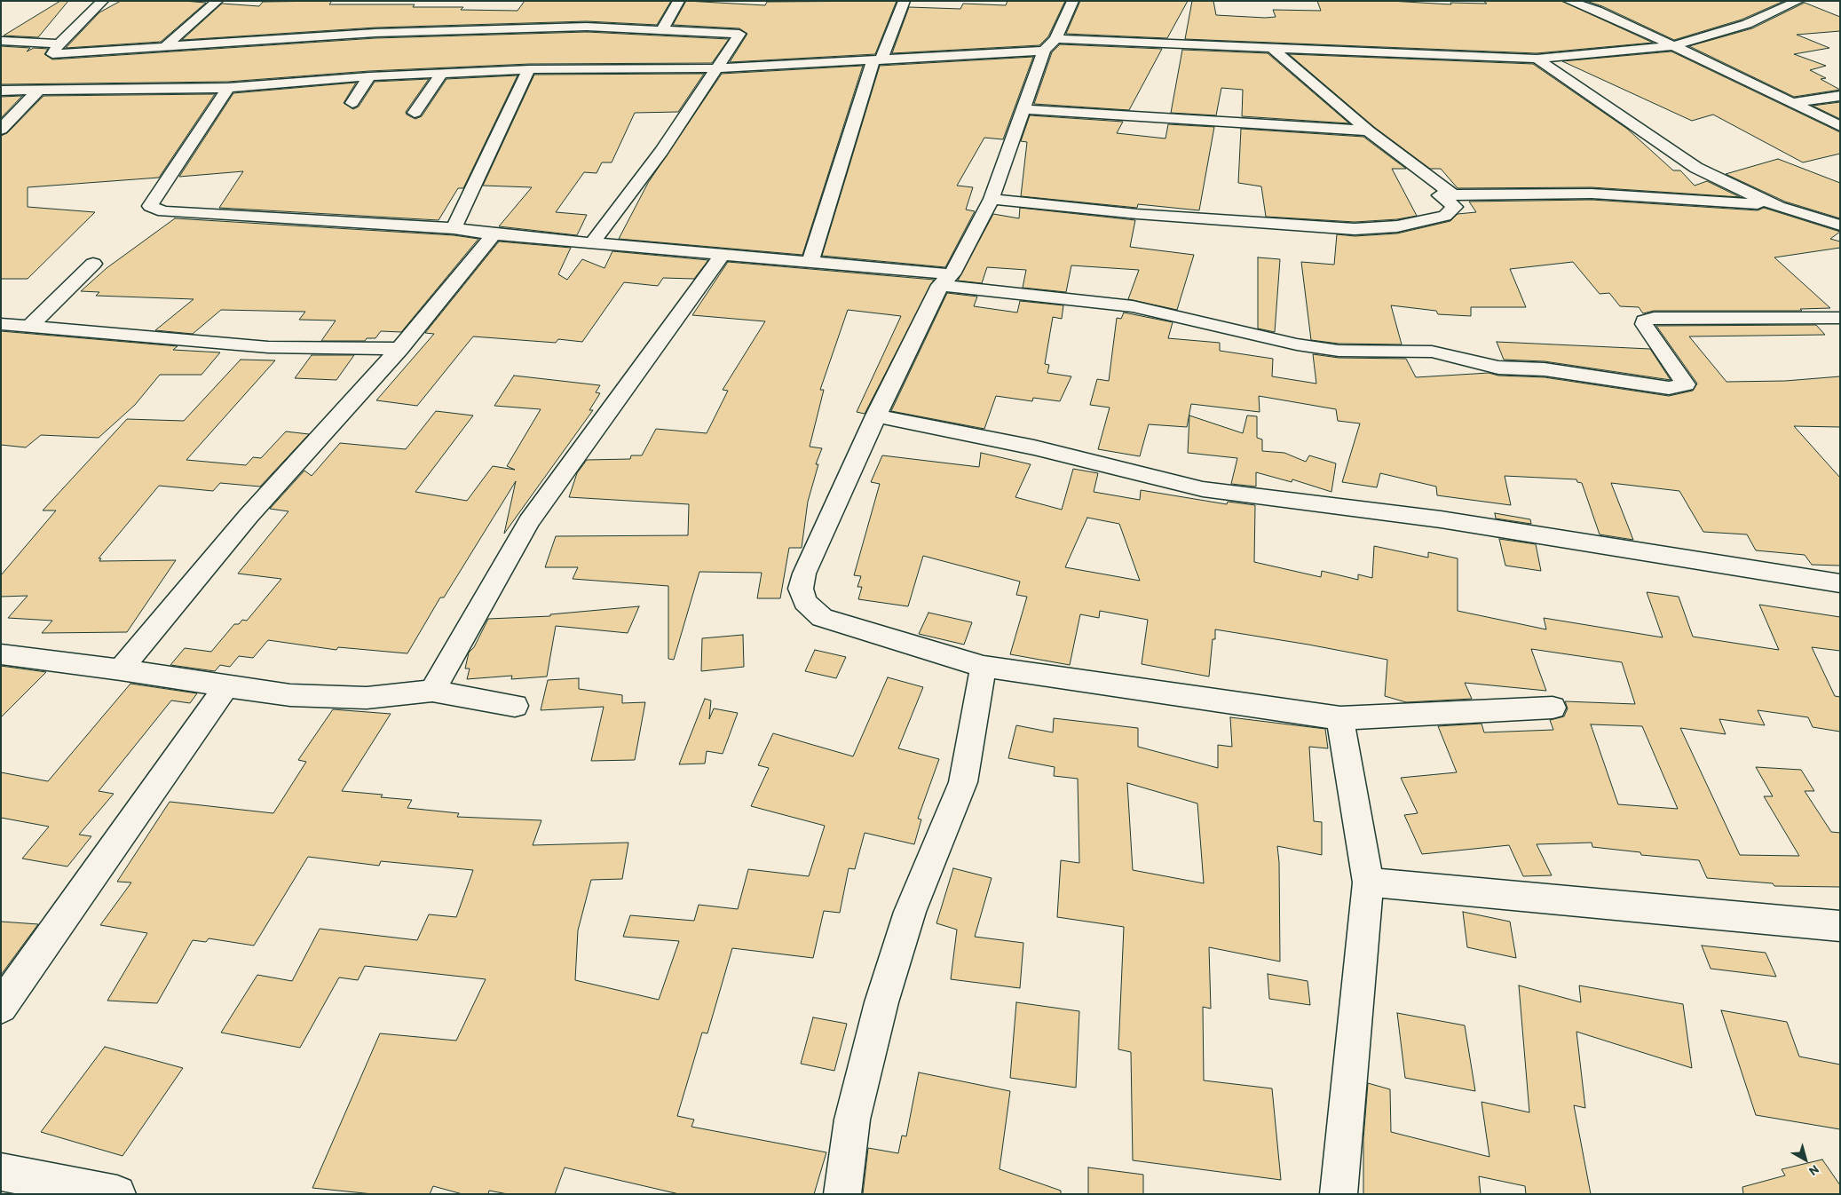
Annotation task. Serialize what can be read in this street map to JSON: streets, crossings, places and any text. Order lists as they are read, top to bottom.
{
  "north": "bottom right"
}
